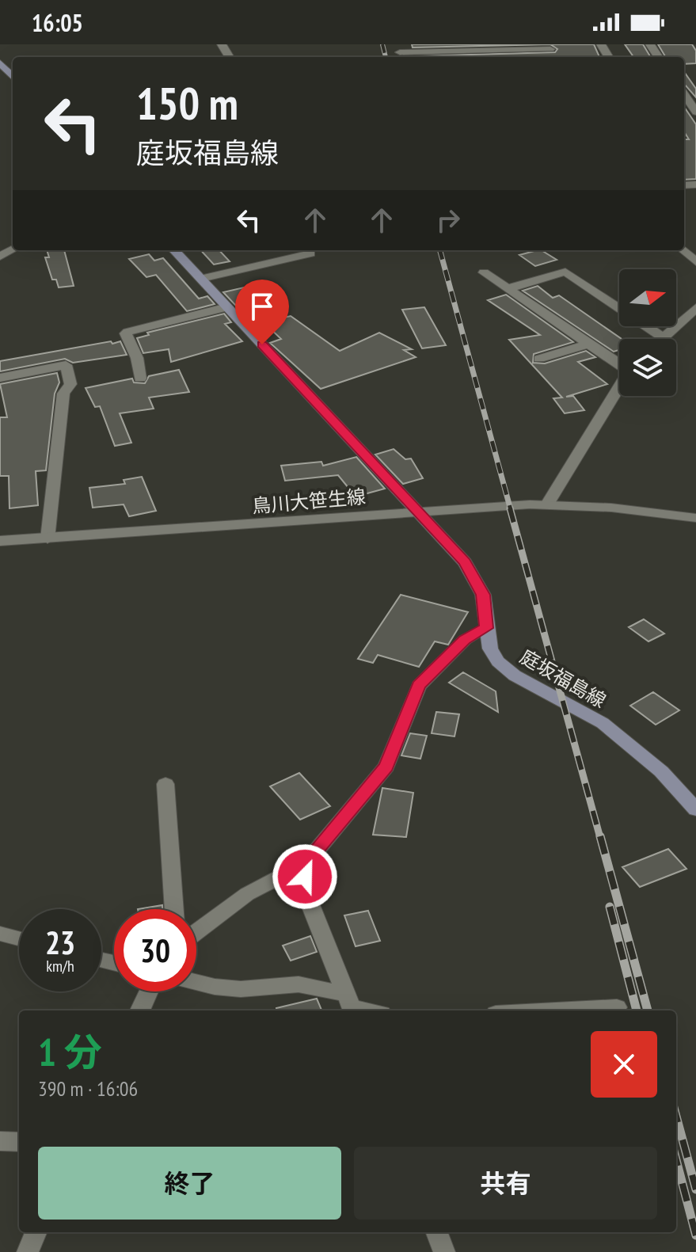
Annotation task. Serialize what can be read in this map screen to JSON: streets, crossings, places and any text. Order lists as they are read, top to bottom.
{
  "streets": {
    "main road": ["庭坂福島線"],
    "street": ["鳥川大笹生線"]
  },
  "crossings": [
    ["鳥川大笹生線", "庭坂福島線"]
  ],
  "north": "right",
  "page": {
    "status": "16:05",
    "turn": ["150 m", "庭坂福島線"],
    "speed": "23 km/h",
    "limit": "30",
    "heading": ["1 分", "390 m · 16:06"],
    "buttons": ["終了", "共有"]
  }
}
